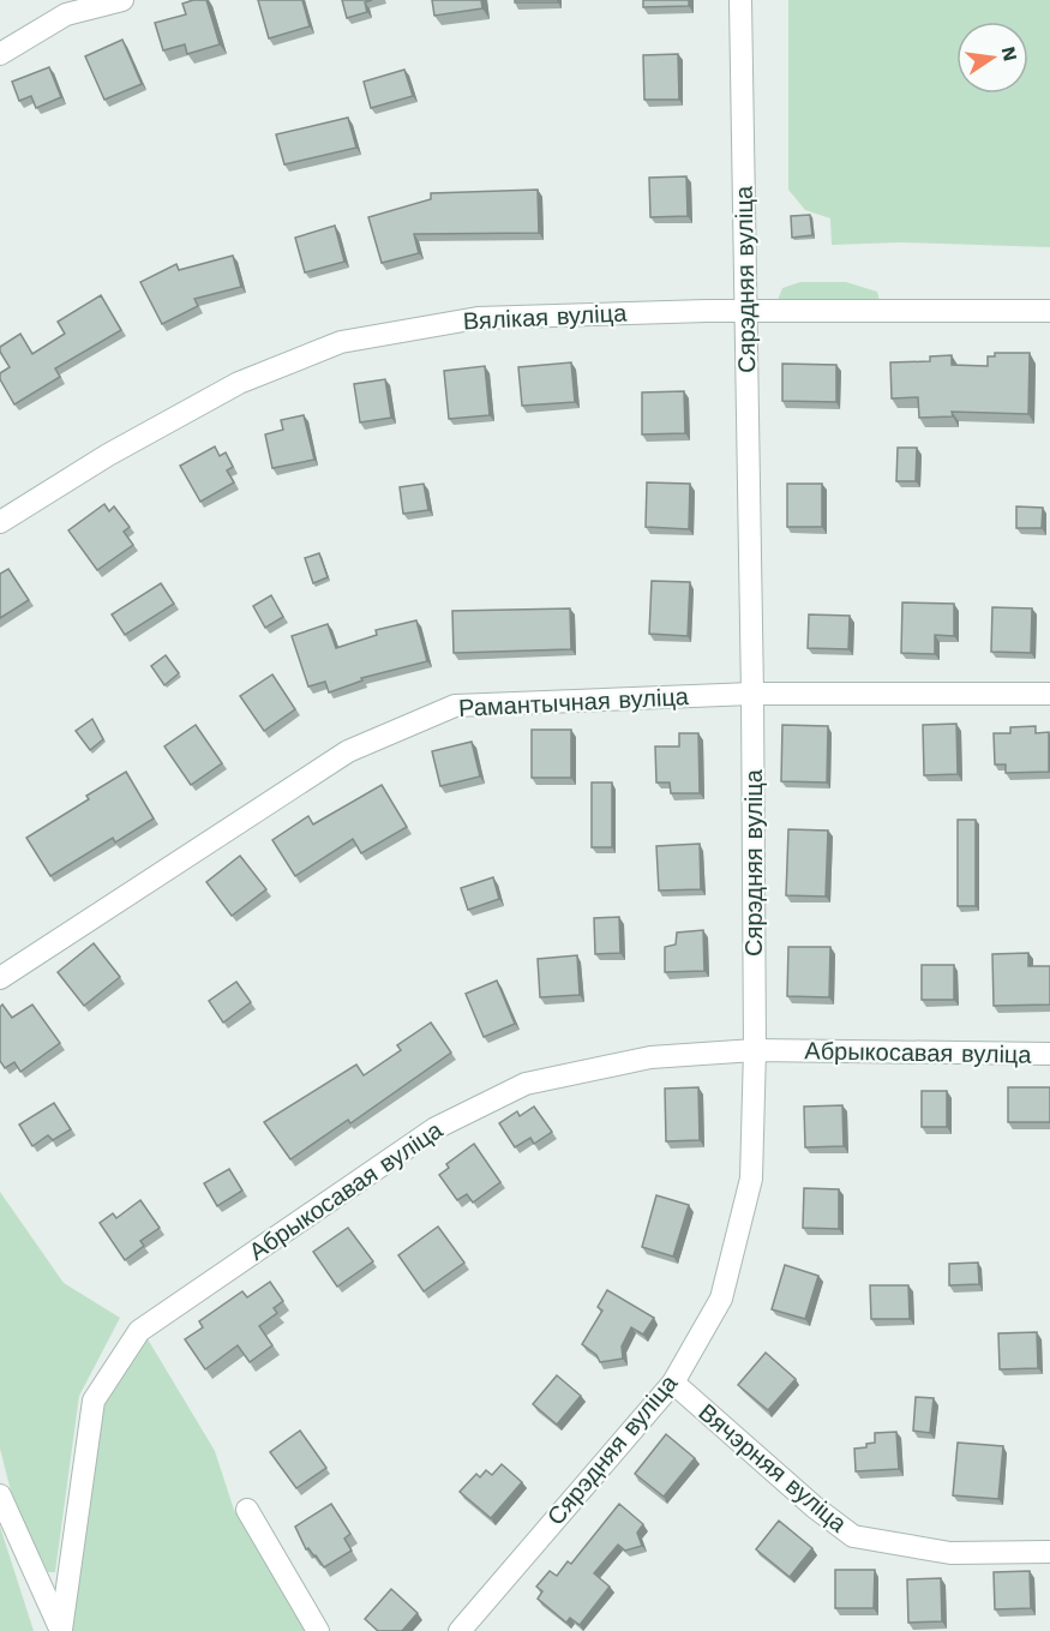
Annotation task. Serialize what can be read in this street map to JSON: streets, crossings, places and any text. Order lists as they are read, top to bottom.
{
  "streets": {
    "street": [
      "Сярэдняя вуліца",
      "Вялікая вуліца",
      "Рамантычная вуліца",
      "Абрыкосавая вуліца",
      "Вячэрняя вуліца"
    ]
  },
  "crossings": [
    ["Сярэдняя вуліца", "Вялікая вуліца"],
    ["Сярэдняя вуліца", "Рамантычная вуліца"],
    ["Сярэдняя вуліца", "Абрыкосавая вуліца"],
    ["Сярэдняя вуліца", "Вячэрняя вуліца"]
  ],
  "north": "right"
}
